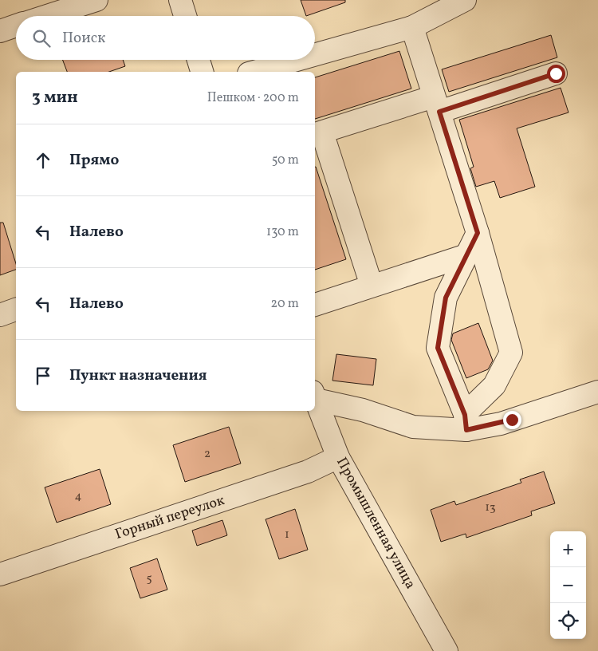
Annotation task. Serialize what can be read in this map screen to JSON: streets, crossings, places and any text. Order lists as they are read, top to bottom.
{
  "streets": {
    "street": ["Горный переулок", "Промышленная улица"]
  },
  "crossings": [
    ["Горный переулок", "Промышленная улица"]
  ],
  "house_numbers": [
    "2",
    "4",
    "13",
    "1",
    "5"
  ],
  "page": {
    "search": "Поиск",
    "heading": ["3 мин", "Пешком · 200 m"],
    "list": [
      ["Прямо", "50 m"],
      ["Налево", "130 m"],
      ["Налево", "20 m"],
      "Пункт назначения"
    ],
    "map_buttons": ["+", "−"]
  }
}
